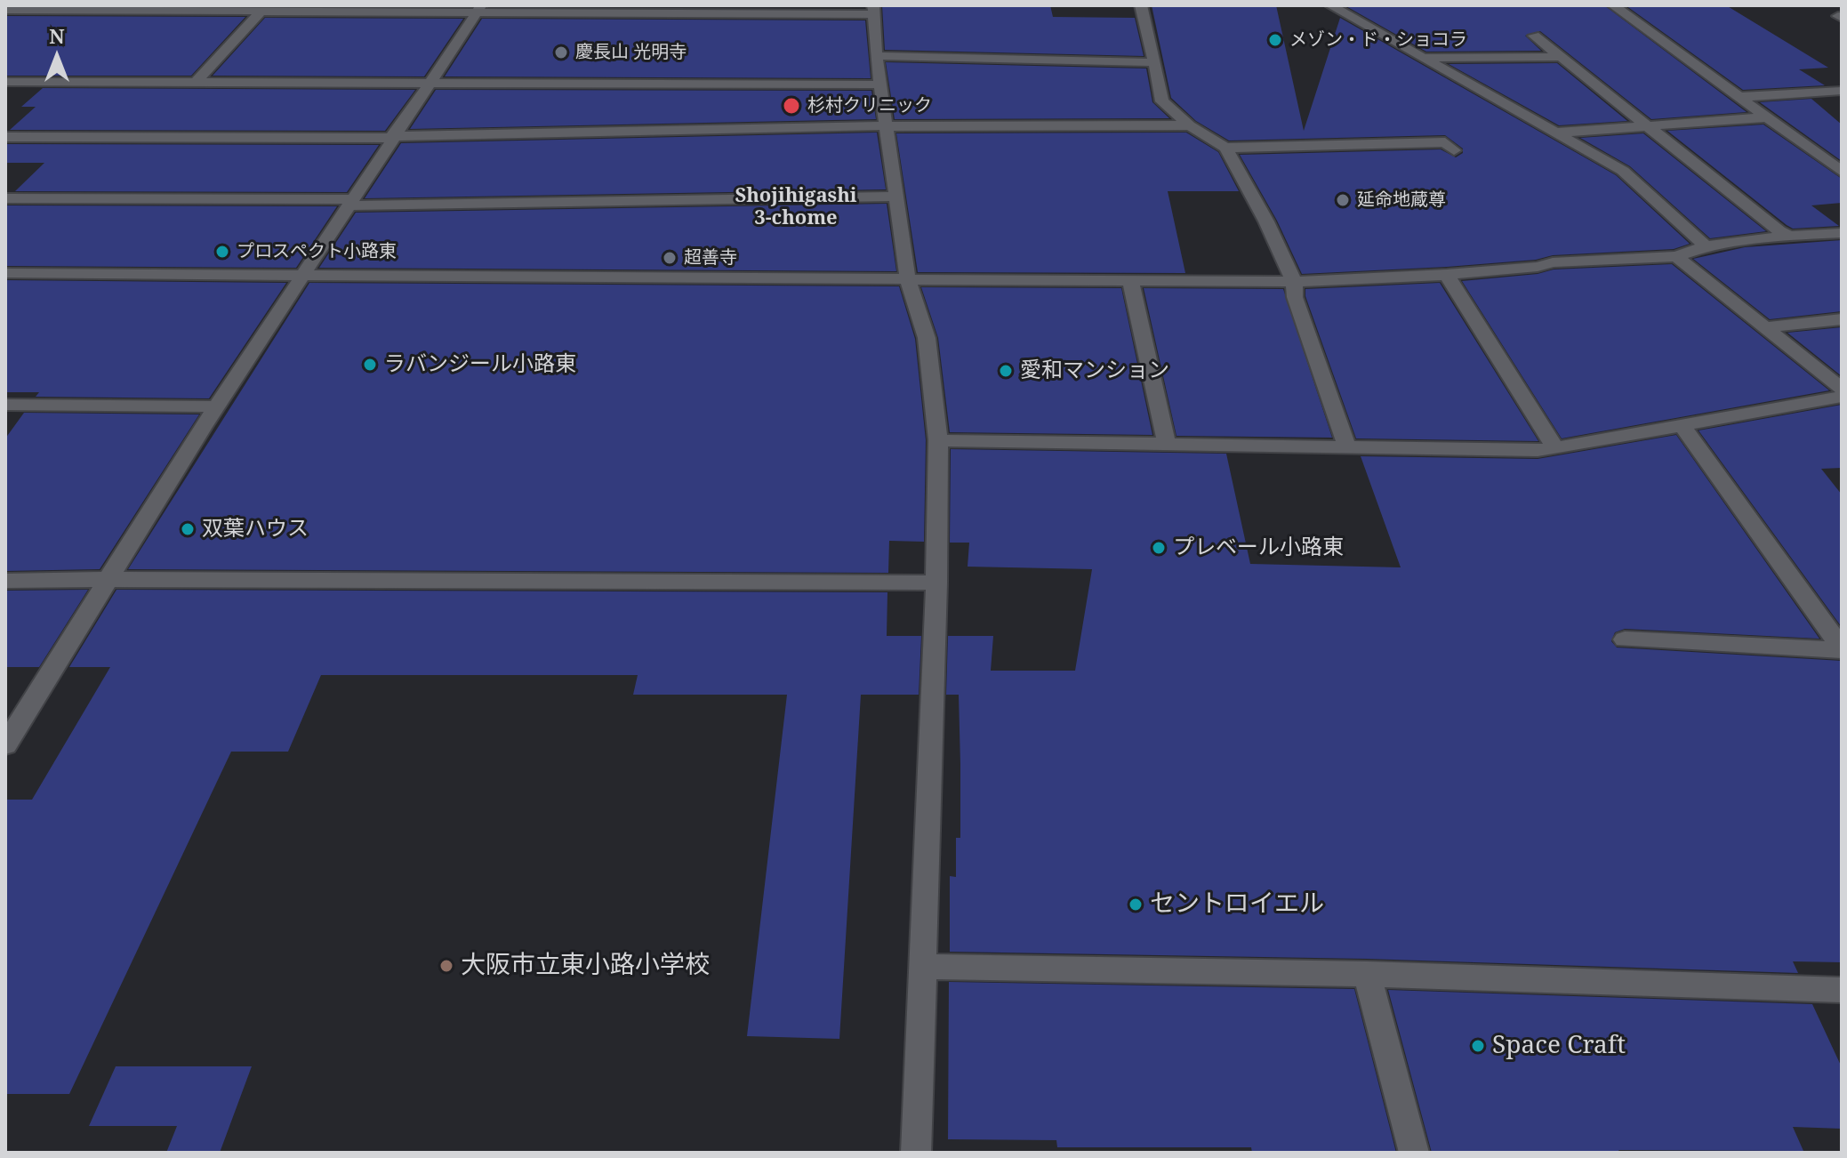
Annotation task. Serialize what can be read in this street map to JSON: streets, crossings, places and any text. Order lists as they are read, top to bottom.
{
  "districts": ["Shojihigashi 3-chome"],
  "places": [
    "メゾン・ド・ショコラ",
    "慶長山 光明寺",
    "杉村クリニック",
    "延命地蔵尊",
    "プロスペクト小路東",
    "超善寺",
    "ラバンジール小路東",
    "愛和マンション",
    "双葉ハウス",
    "プレベール小路東",
    "セントロイエル",
    "大阪市立東小路小学校",
    "Space Craft"
  ],
  "north": "top"
}
